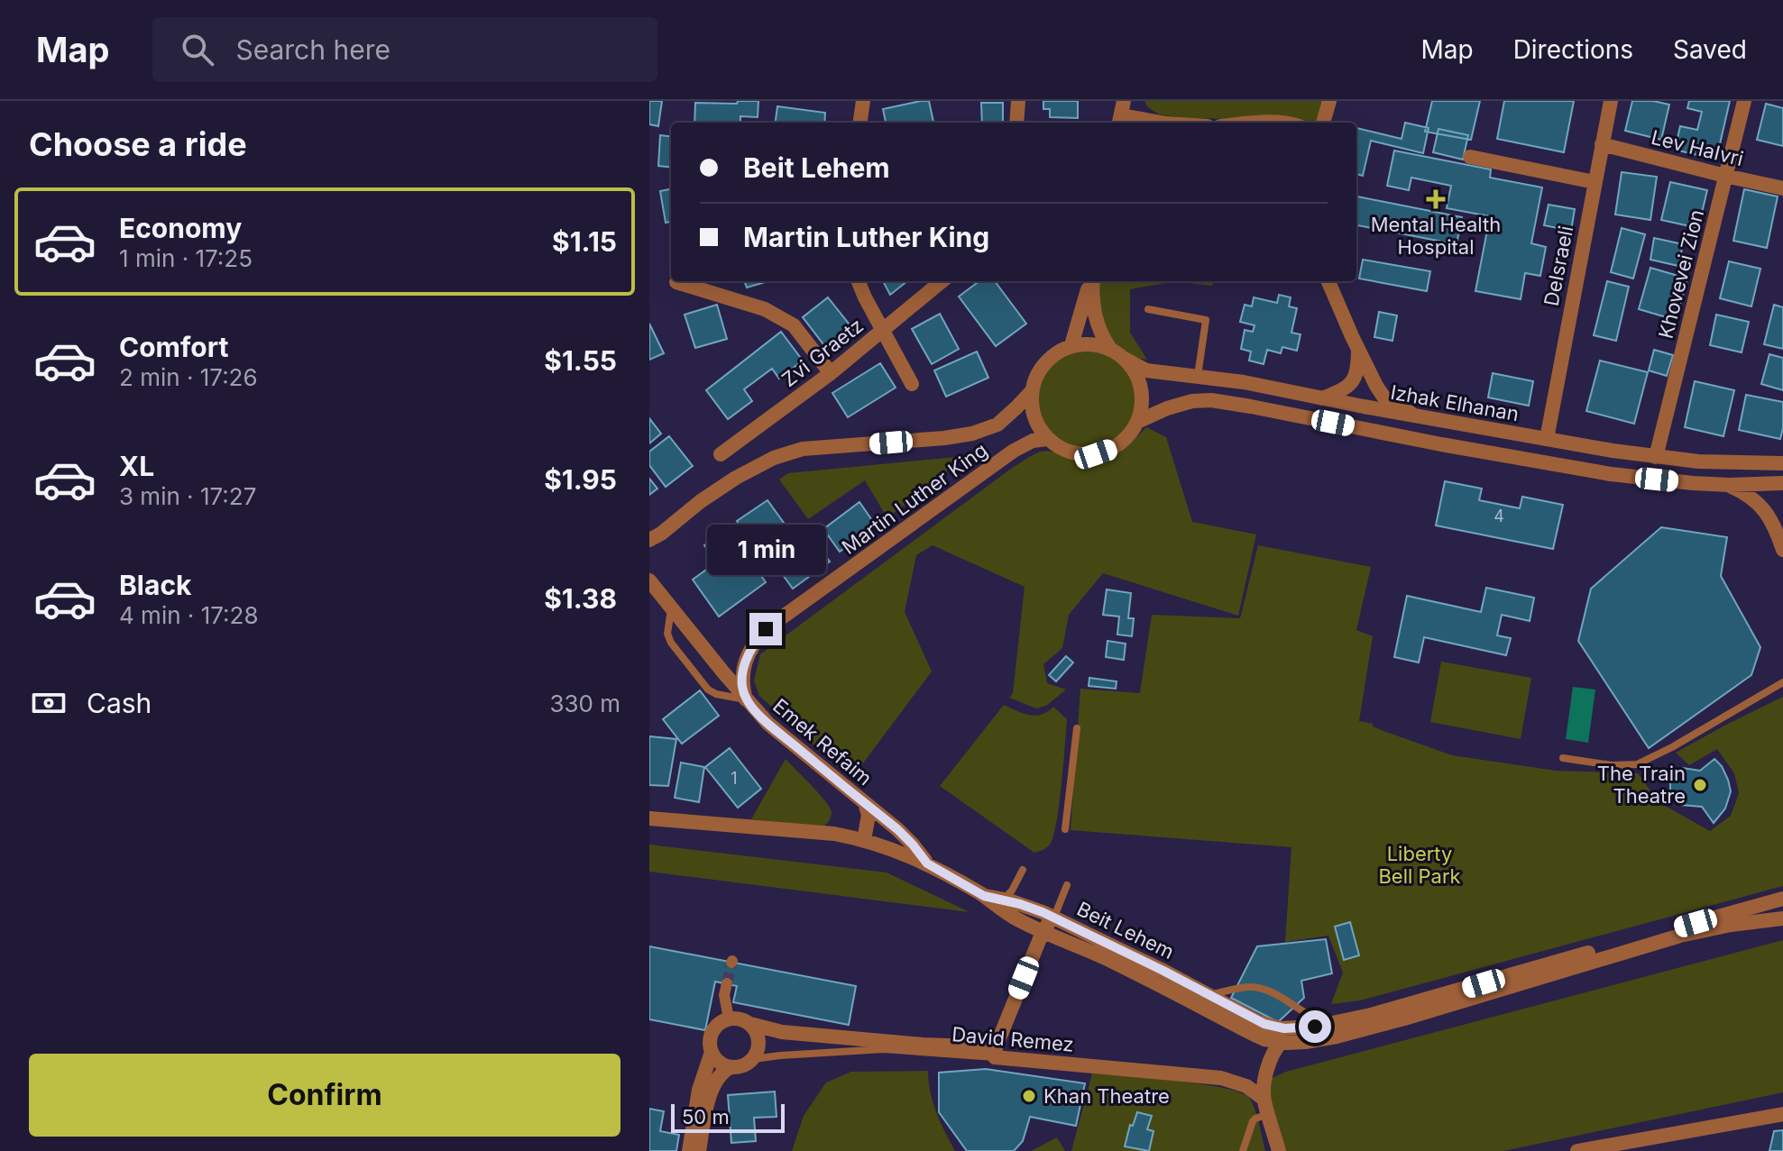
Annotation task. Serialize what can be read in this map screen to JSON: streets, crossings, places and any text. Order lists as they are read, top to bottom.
{
  "streets": {
    "street": [
      "Lev HaIvri",
      "DeIsraeli",
      "Khovevei Zion",
      "Zvi Graetz",
      "Izhak Elhanan",
      "Martin Luther King",
      "Emek Refaim",
      "Beit Lehem",
      "David Remez"
    ]
  },
  "crossings": [
    ["Lev HaIvri", "DeIsraeli"],
    ["Lev HaIvri", "Khovevei Zion"],
    ["DeIsraeli", "Izhak Elhanan"],
    ["Khovevei Zion", "Izhak Elhanan"],
    ["Izhak Elhanan", "Martin Luther King"],
    ["Martin Luther King", "Emek Refaim"],
    ["Emek Refaim", "Beit Lehem"]
  ],
  "parks": ["Liberty Bell Park"],
  "places": {
    "health": ["Mental Health Hospital"],
    "other": ["The Train Theatre", "Khan Theatre"]
  },
  "house_numbers": ["4", "1"],
  "scale_bar": "50 m",
  "page": {
    "header": "Map",
    "search": "Search here",
    "nav": ["Map", "Directions", "Saved"],
    "heading": "Choose a ride",
    "banner": ["Beit Lehem", "Martin Luther King"],
    "list": [
      {
        "name": "Economy",
        "note": "1 min · 17:25",
        "value": "$1.15"
      },
      {
        "name": "Comfort",
        "note": "2 min · 17:26",
        "value": "$1.55"
      },
      {
        "name": "XL",
        "note": "3 min · 17:27",
        "value": "$1.95"
      },
      {
        "name": "Black",
        "note": "4 min · 17:28",
        "value": "$1.38"
      }
    ],
    "bubble": "1 min",
    "pay": ["Cash", "330 m"],
    "buttons": "Confirm",
    "scale": "50 m"
  }
}
